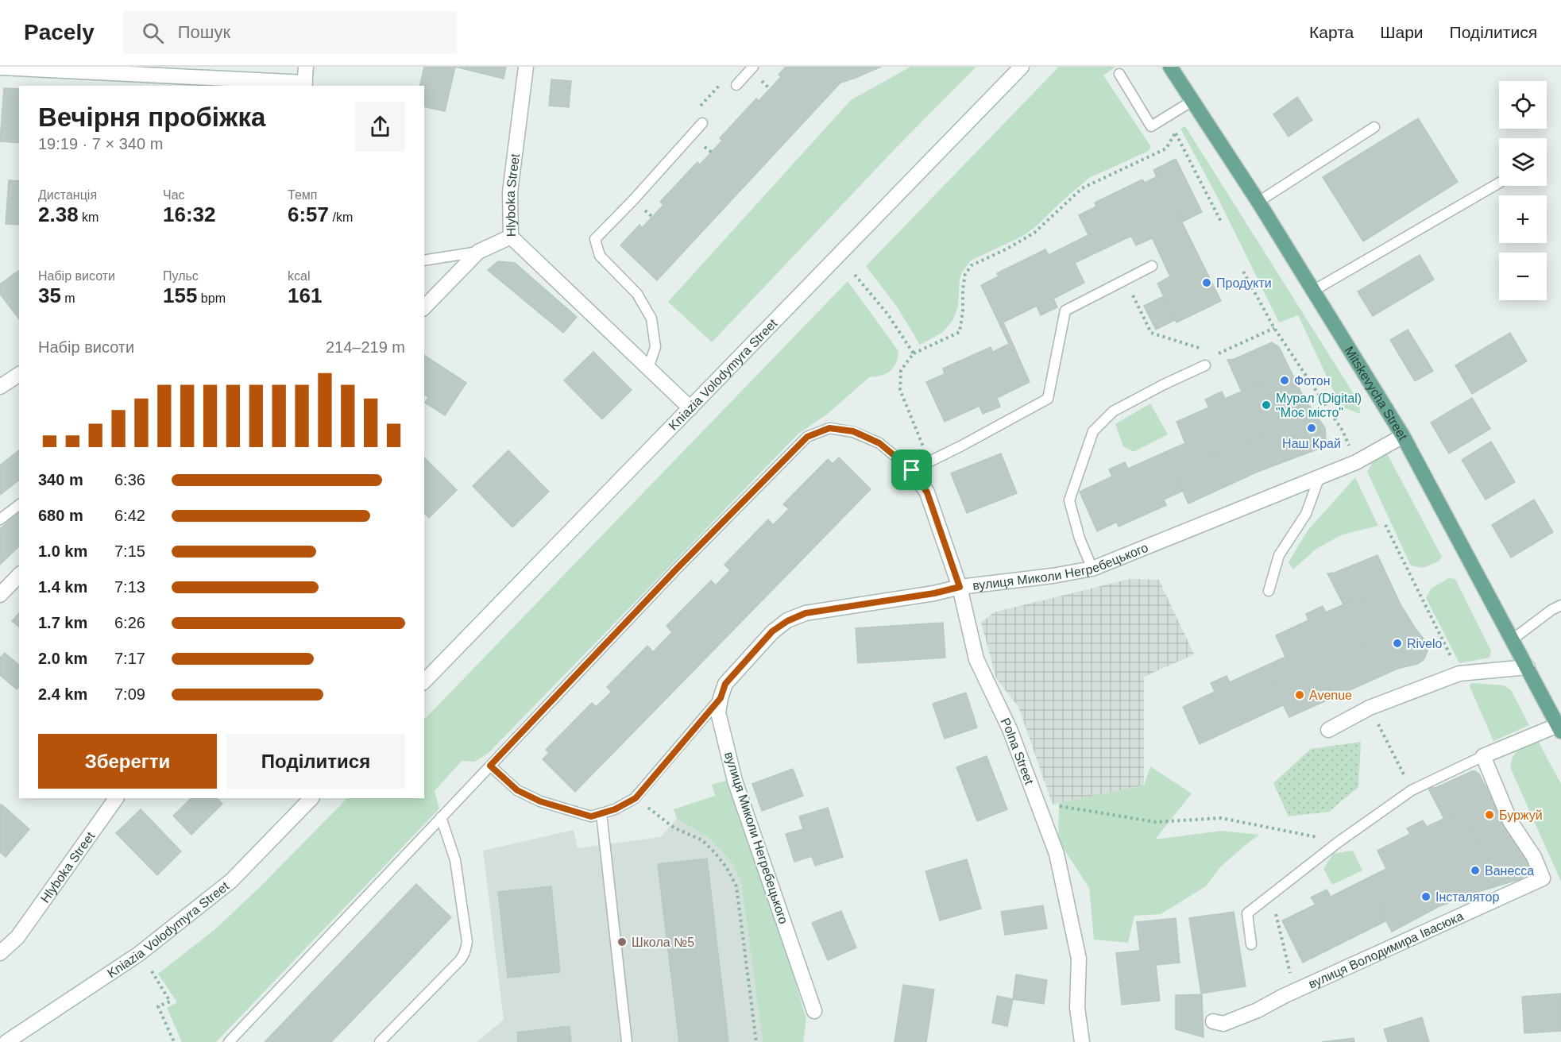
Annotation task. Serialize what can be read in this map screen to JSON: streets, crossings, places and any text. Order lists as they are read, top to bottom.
{
  "streets": {
    "main road": ["Mitskevycha Street"],
    "street": [
      "Hlyboka Street",
      "Kniazia Volodymyra Street",
      "вулиця Миколи Негребецького",
      "Polna Street",
      "вулиця Володимира Івасюка"
    ]
  },
  "crossings": [
    ["Mitskevycha Street", "вулиця Миколи Негребецького"],
    ["вулиця Миколи Негребецького", "Polna Street"]
  ],
  "places": [
    "Продукти",
    "Фотон",
    "Мурал (Digital) \"Моє місто\"",
    "Наш Край",
    "Rivelo",
    "Avenue",
    "Буржуй",
    "Ванесса",
    "Інсталятор",
    "Школа №5"
  ],
  "page": {
    "header": "Pacely",
    "search": "Пошук",
    "nav": ["Карта", "Шари", "Поділитися"],
    "map_buttons": ["+", "−"],
    "heading": ["Вечірня пробіжка", "19:19 · 7 × 340 m"],
    "stats": [
      ["Дистанція", "2.38 km"],
      ["Час", "16:32"],
      ["Темп", "6:57 /km"],
      ["Набір висоти", "35 m"],
      ["Пульс", "155 bpm"],
      ["kcal", "161"]
    ],
    "chart": ["Набір висоти", "214–219 m"],
    "list": [
      {
        "name": "340 m",
        "note": "6:36"
      },
      {
        "name": "680 m",
        "note": "6:42"
      },
      {
        "name": "1.0 km",
        "note": "7:15"
      },
      {
        "name": "1.4 km",
        "note": "7:13"
      },
      {
        "name": "1.7 km",
        "note": "6:26"
      },
      {
        "name": "2.0 km",
        "note": "7:17"
      },
      {
        "name": "2.4 km",
        "note": "7:09"
      }
    ],
    "buttons": ["Зберегти", "Поділитися"]
  }
}
